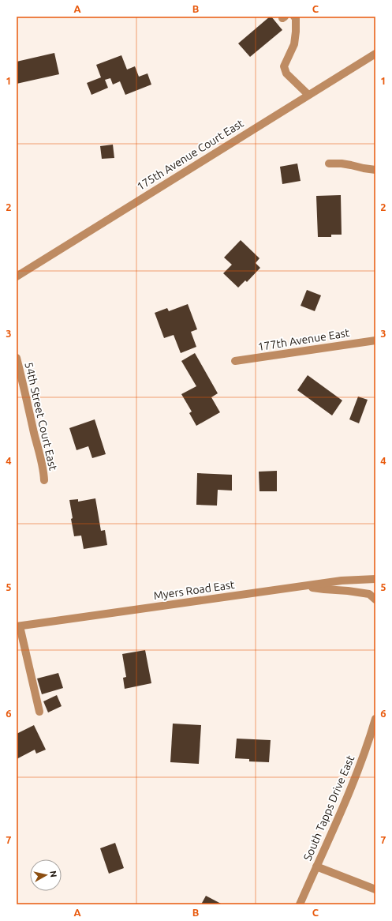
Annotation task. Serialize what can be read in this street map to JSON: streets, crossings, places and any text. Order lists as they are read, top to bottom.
{
  "streets": {
    "street": [
      "175th Avenue Court East",
      "177th Avenue East",
      "54th Street Court East",
      "Myers Road East",
      "South Tapps Drive East"
    ]
  },
  "north": "right",
  "grid": {
    "columns": ["A", "B", "C"],
    "rows": [
      "1",
      "2",
      "3",
      "4",
      "5",
      "6",
      "7"
    ]
  }
}
